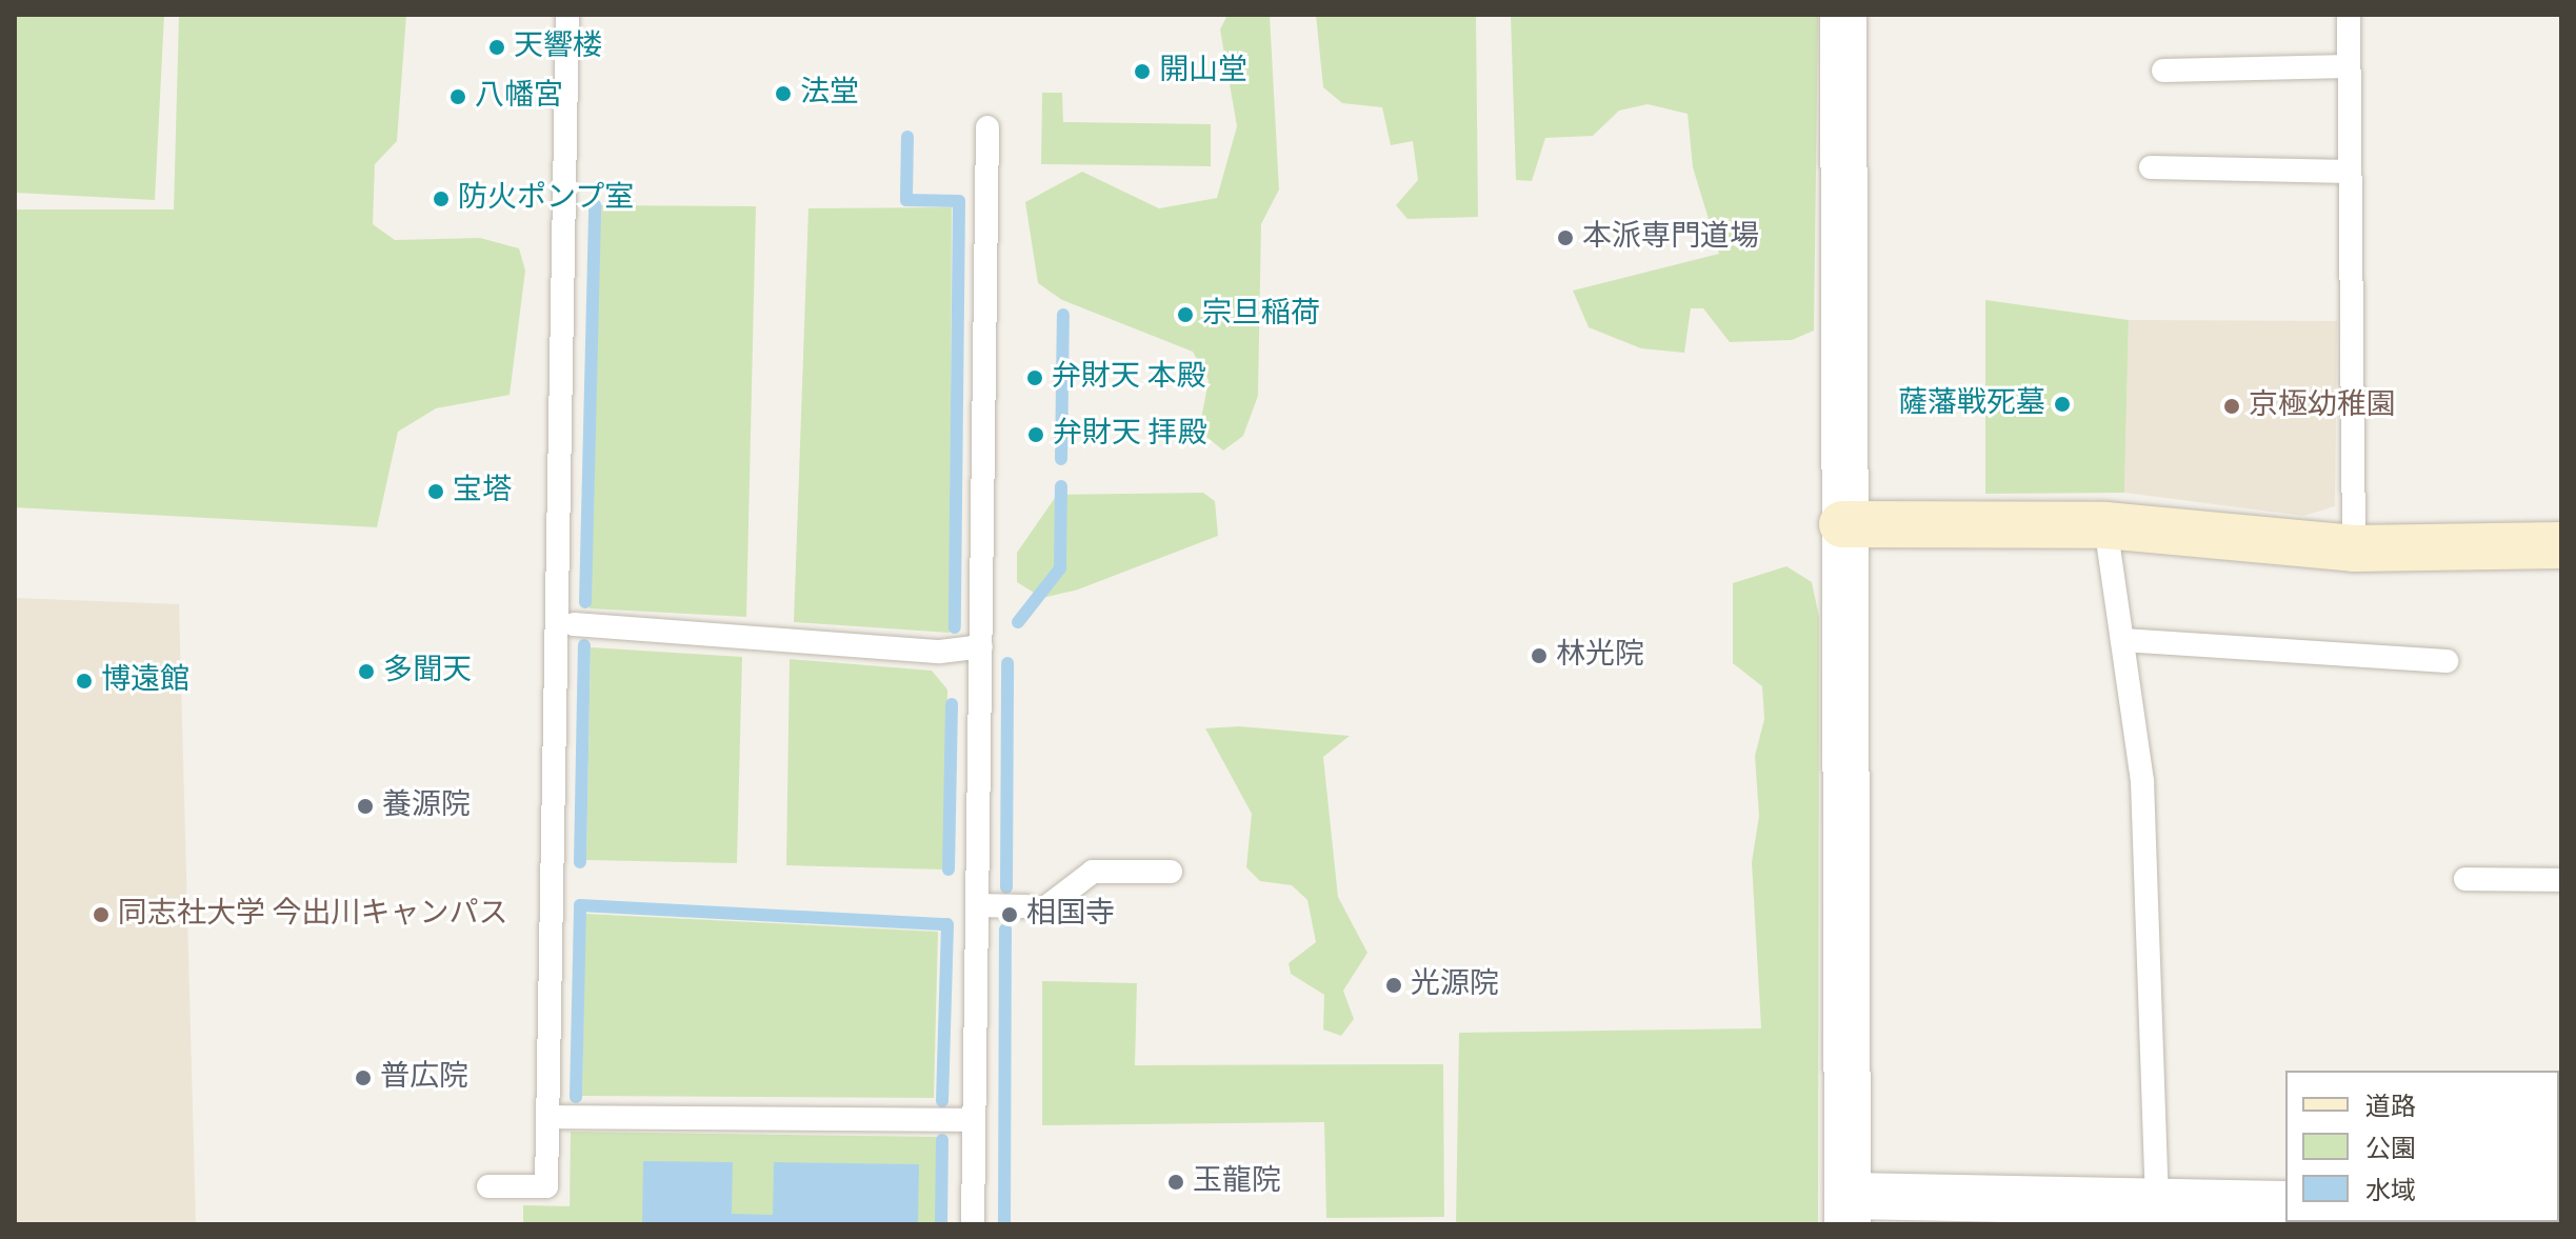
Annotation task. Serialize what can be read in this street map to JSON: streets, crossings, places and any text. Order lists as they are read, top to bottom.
{
  "places": [
    "天響楼",
    "開山堂",
    "法堂",
    "八幡宮",
    "防火ポンプ室",
    "本派専門道場",
    "宗旦稲荷",
    "弁財天 本殿",
    "薩藩戦死墓",
    "京極幼稚園",
    "弁財天 拝殿",
    "宝塔",
    "林光院",
    "多聞天",
    "博遠館",
    "養源院",
    "同志社大学 今出川キャンパス",
    "相国寺",
    "光源院",
    "普広院",
    "玉龍院"
  ],
  "legend": ["道路", "公園", "水域"]
}
